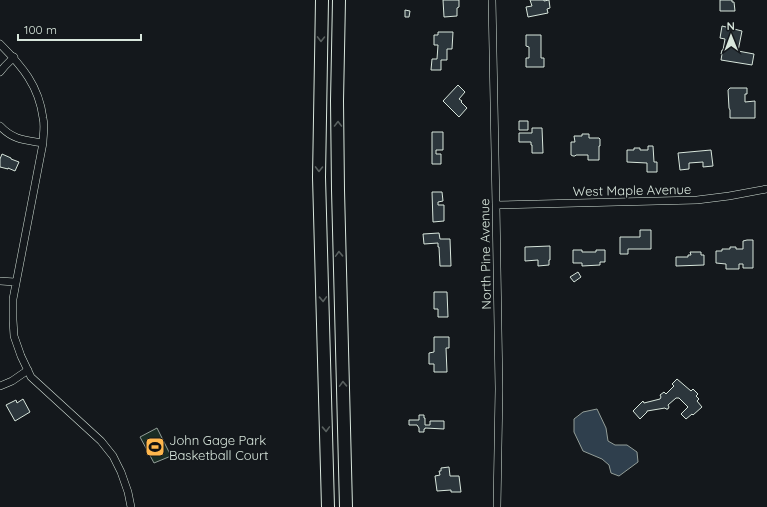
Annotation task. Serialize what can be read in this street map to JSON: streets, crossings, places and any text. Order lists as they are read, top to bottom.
{
  "streets": {
    "street": ["West Maple Avenue", "North Pine Avenue"]
  },
  "crossings": [
    ["West Maple Avenue", "North Pine Avenue"]
  ],
  "places": {
    "sports": ["John Gage Park Basketball Court"]
  },
  "scale_bar": "100 m",
  "north": "top"
}
